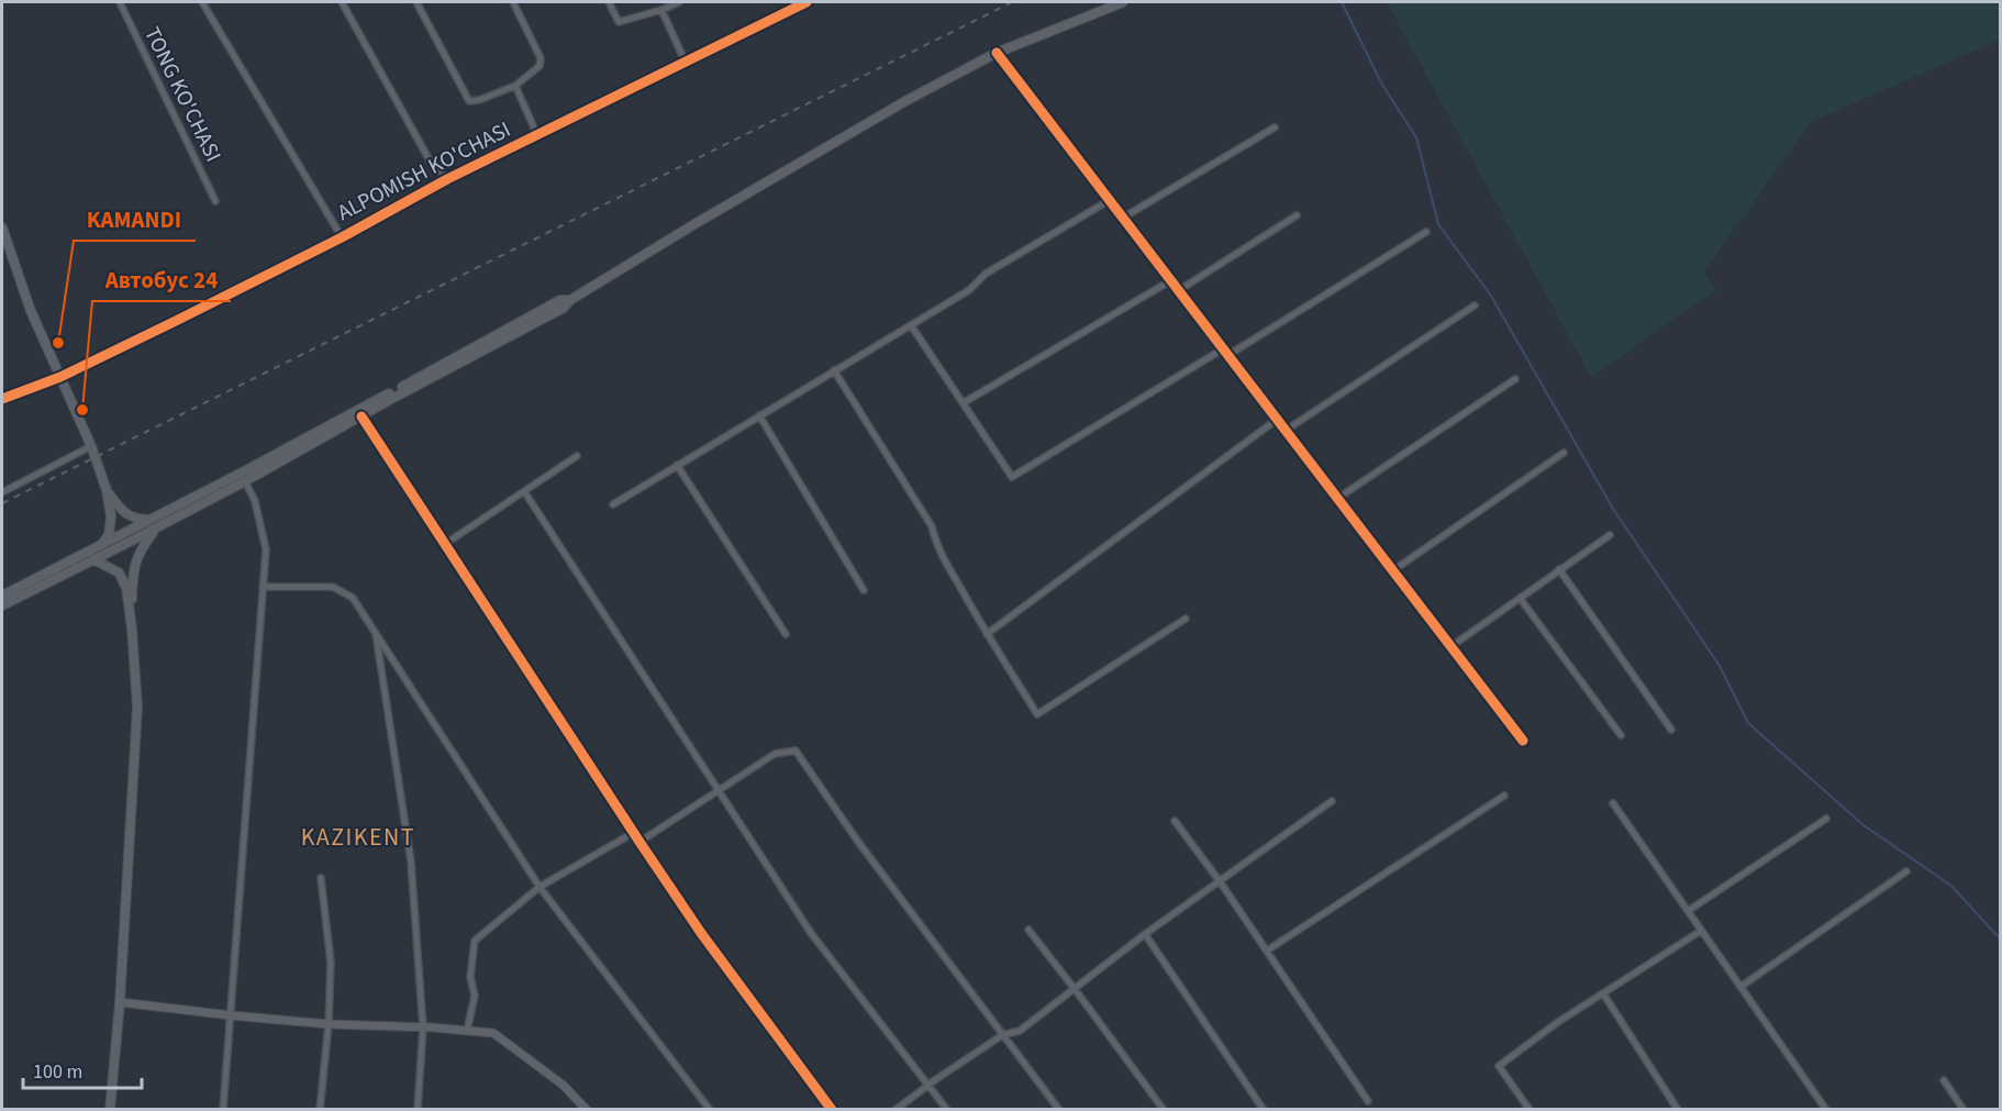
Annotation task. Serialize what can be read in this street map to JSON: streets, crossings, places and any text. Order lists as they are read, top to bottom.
{
  "streets": {
    "street": ["TONG KO'CHASI", "ALPOMISH KO'CHASI"]
  },
  "districts": ["KAZIKENT"],
  "places": ["KAMANDI", "Автобус 24"],
  "scale_bar": "100 m"
}
